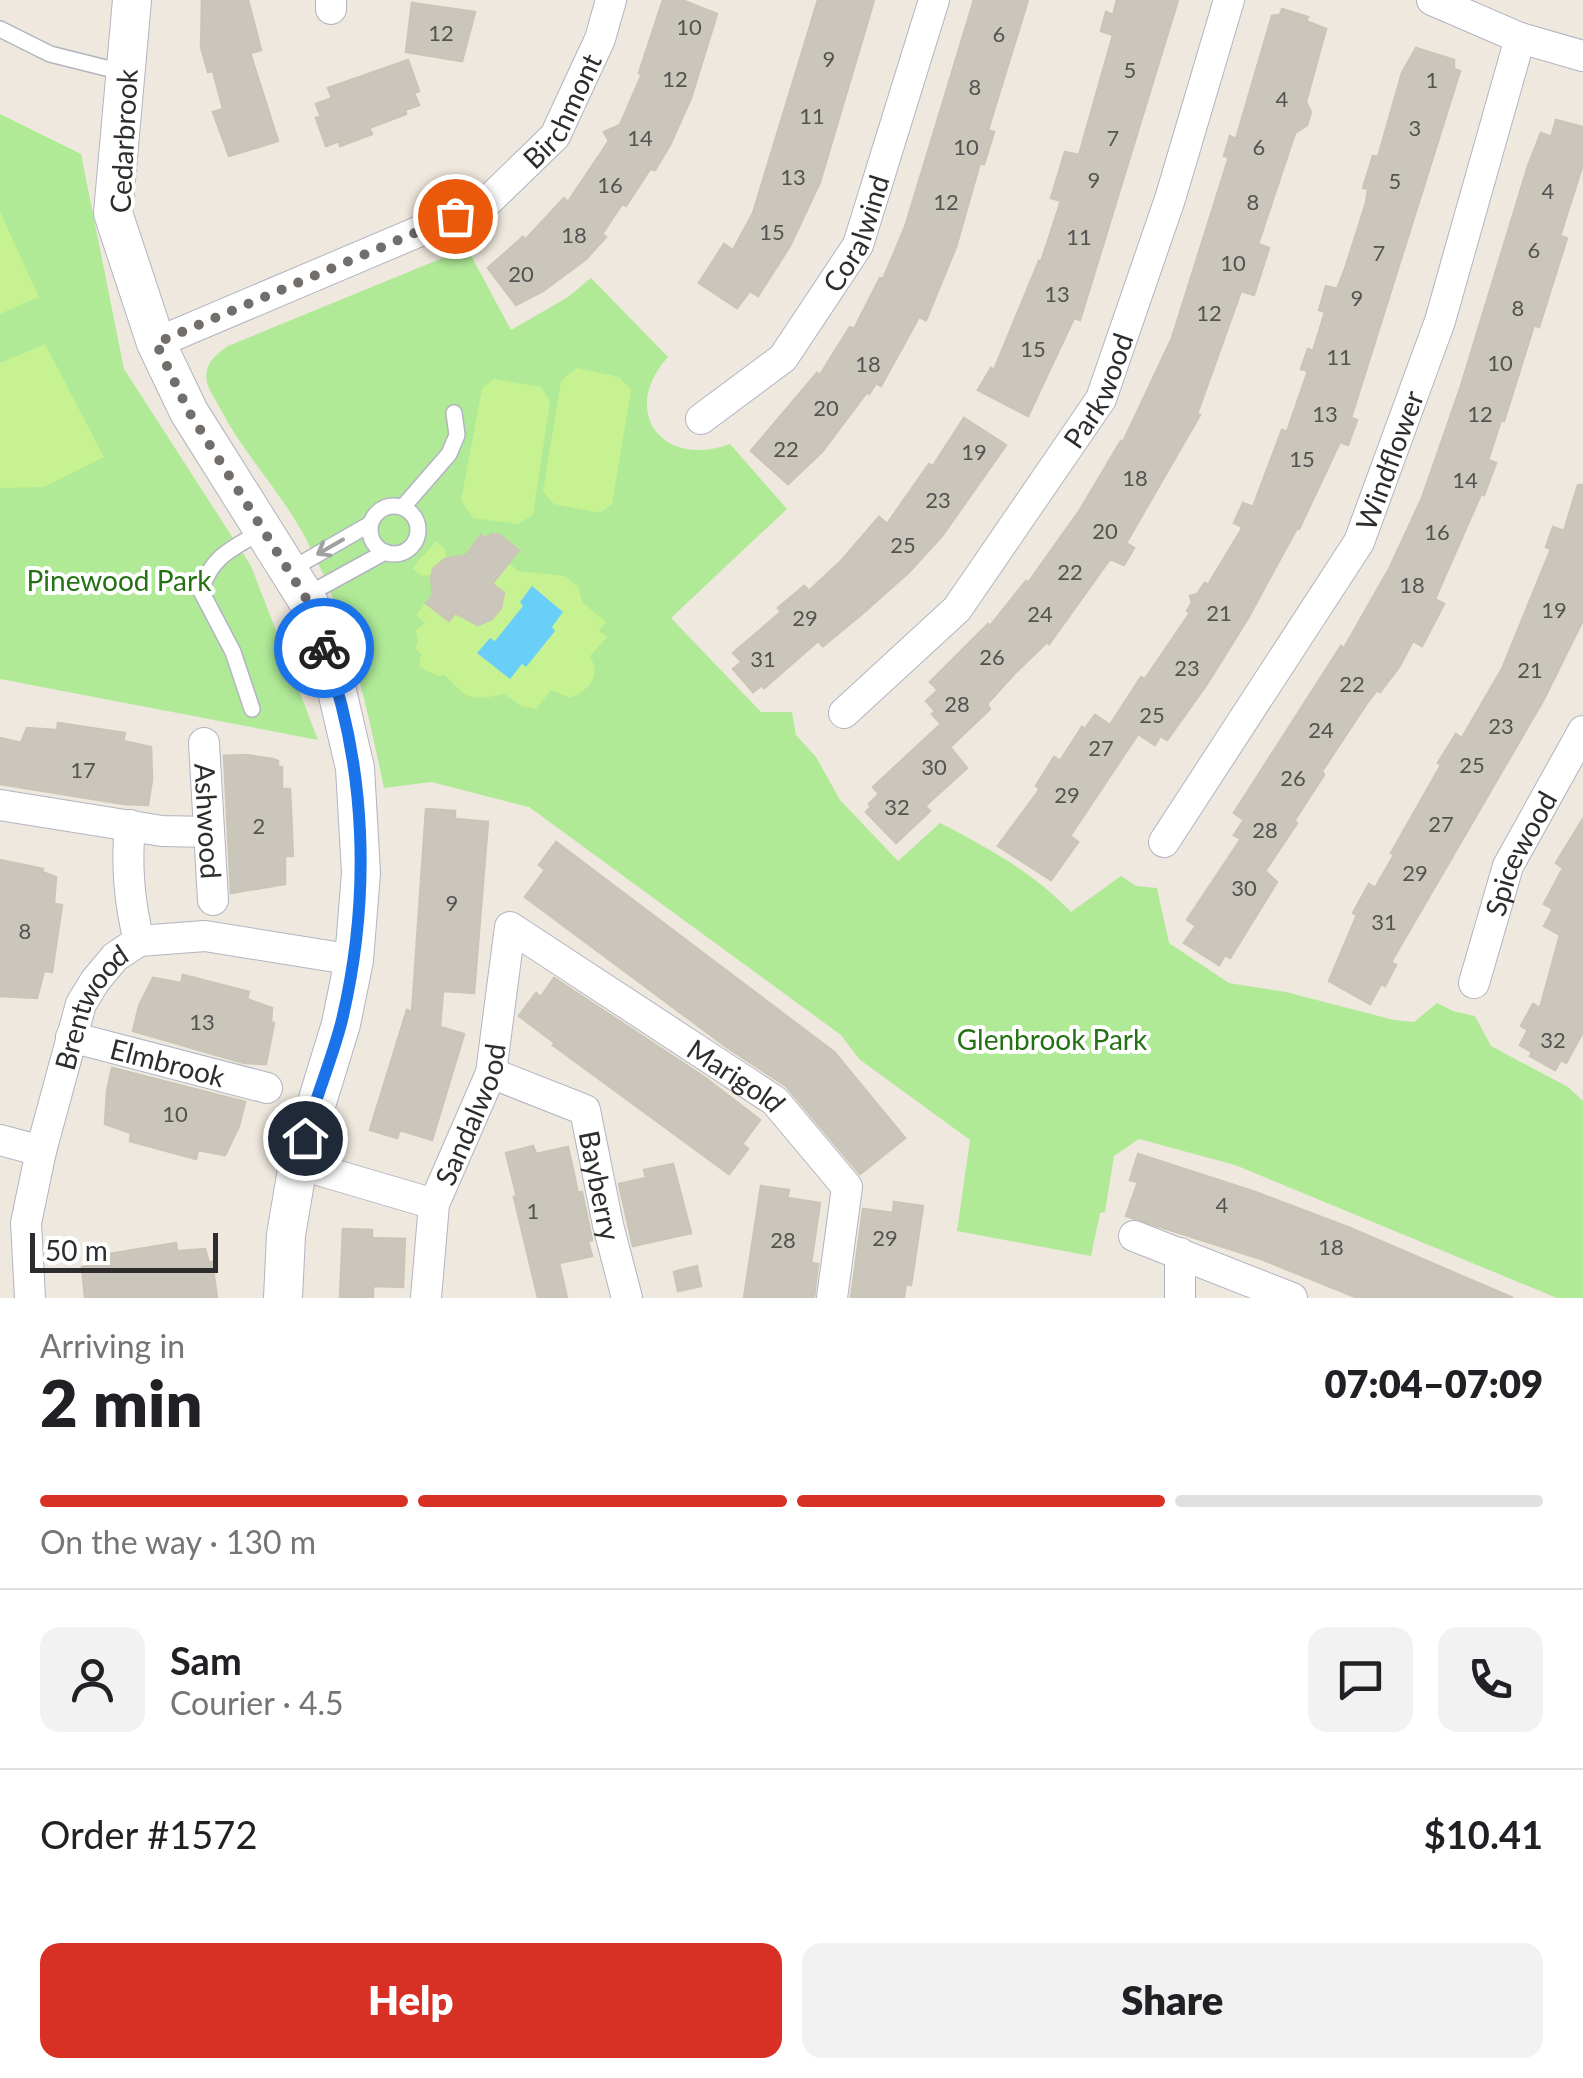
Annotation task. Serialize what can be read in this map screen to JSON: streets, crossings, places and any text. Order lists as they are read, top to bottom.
{
  "streets": {
    "street": [
      "Birchmont",
      "Cedarbrook",
      "Coralwind",
      "Parkwood",
      "Windflower",
      "Ashwood",
      "Spicewood",
      "Brentwood",
      "Elmbrook",
      "Marigold",
      "Sandalwood",
      "Bayberry"
    ]
  },
  "crossings": [
    ["Birchmont", "Cedarbrook"],
    ["Cedarbrook", "Brentwood"],
    ["Brentwood", "Elmbrook"],
    ["Marigold", "Sandalwood"],
    ["Sandalwood", "Bayberry"]
  ],
  "parks": ["Pinewood Park", "Glenbrook Park"],
  "house_numbers": [
    "10",
    "12",
    "6",
    "9",
    "5",
    "12",
    "1",
    "8",
    "4",
    "11",
    "3",
    "14",
    "7",
    "10",
    "6",
    "13",
    "9",
    "5",
    "16",
    "4",
    "12",
    "8",
    "15",
    "18",
    "11",
    "6",
    "7",
    "10",
    "20",
    "13",
    "9",
    "8",
    "12",
    "15",
    "11",
    "10",
    "18",
    "20",
    "13",
    "12",
    "22",
    "19",
    "15",
    "18",
    "14",
    "23",
    "20",
    "16",
    "25",
    "22",
    "18",
    "19",
    "21",
    "24",
    "29",
    "26",
    "31",
    "23",
    "21",
    "22",
    "28",
    "25",
    "23",
    "24",
    "27",
    "25",
    "30",
    "17",
    "26",
    "29",
    "32",
    "27",
    "2",
    "28",
    "29",
    "30",
    "9",
    "31",
    "8",
    "13",
    "32",
    "10",
    "4",
    "1",
    "29",
    "28",
    "18"
  ],
  "scale_bar": "50 m",
  "page": {
    "scale": "50 m",
    "heading": ["2 min", "Arriving in", "07:04–07:09"],
    "panel": [
      "Sam",
      "Courier · 4.5",
      "Order #1572",
      "$10.41"
    ],
    "bar": "On the way · 130 m",
    "buttons": ["Help", "Share"]
  }
}
